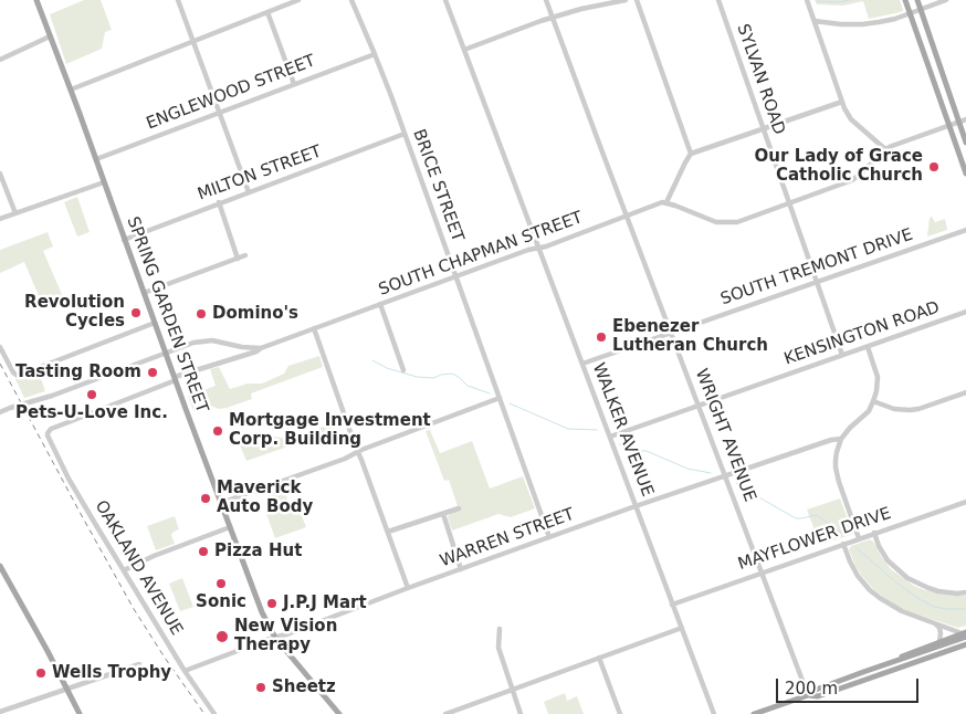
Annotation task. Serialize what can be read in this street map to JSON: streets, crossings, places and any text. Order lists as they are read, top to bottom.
{
  "streets": {
    "main road": ["SPRING GARDEN STREET"],
    "street": [
      "SYLVAN ROAD",
      "ENGLEWOOD STREET",
      "MILTON STREET",
      "BRICE STREET",
      "SOUTH CHAPMAN STREET",
      "SOUTH TREMONT DRIVE",
      "KENSINGTON ROAD",
      "WALKER AVENUE",
      "WRIGHT AVENUE",
      "WARREN STREET",
      "MAYFLOWER DRIVE",
      "OAKLAND AVENUE"
    ]
  },
  "crossings": [
    ["SYLVAN ROAD", "SOUTH TREMONT DRIVE"],
    ["SYLVAN ROAD", "KENSINGTON ROAD"],
    ["ENGLEWOOD STREET", "BRICE STREET"],
    ["ENGLEWOOD STREET", "SPRING GARDEN STREET"],
    ["MILTON STREET", "BRICE STREET"],
    ["MILTON STREET", "SPRING GARDEN STREET"],
    ["BRICE STREET", "SOUTH CHAPMAN STREET"],
    ["BRICE STREET", "WARREN STREET"],
    ["SOUTH CHAPMAN STREET", "SPRING GARDEN STREET"],
    ["SOUTH CHAPMAN STREET", "WALKER AVENUE"],
    ["SOUTH CHAPMAN STREET", "WRIGHT AVENUE"],
    ["SOUTH TREMONT DRIVE", "WALKER AVENUE"],
    ["SOUTH TREMONT DRIVE", "WRIGHT AVENUE"],
    ["SPRING GARDEN STREET", "WARREN STREET"],
    ["SPRING GARDEN STREET", "OAKLAND AVENUE"],
    ["KENSINGTON ROAD", "WALKER AVENUE"],
    ["KENSINGTON ROAD", "WRIGHT AVENUE"],
    ["WALKER AVENUE", "WARREN STREET"],
    ["WALKER AVENUE", "MAYFLOWER DRIVE"],
    ["WRIGHT AVENUE", "WARREN STREET"],
    ["WRIGHT AVENUE", "MAYFLOWER DRIVE"],
    ["WARREN STREET", "OAKLAND AVENUE"]
  ],
  "places": [
    "Our Lady of Grace Catholic Church",
    "Revolution Cycles",
    "Domino's",
    "Ebenezer Lutheran Church",
    "Tasting Room",
    "Pets-U-Love Inc.",
    "Mortgage Investment Corp. Building",
    "Maverick Auto Body",
    "Pizza Hut",
    "Sonic",
    "J.P.J Mart",
    "New Vision Therapy",
    "Wells Trophy",
    "Sheetz"
  ],
  "scale_bar": "200 m"
}
